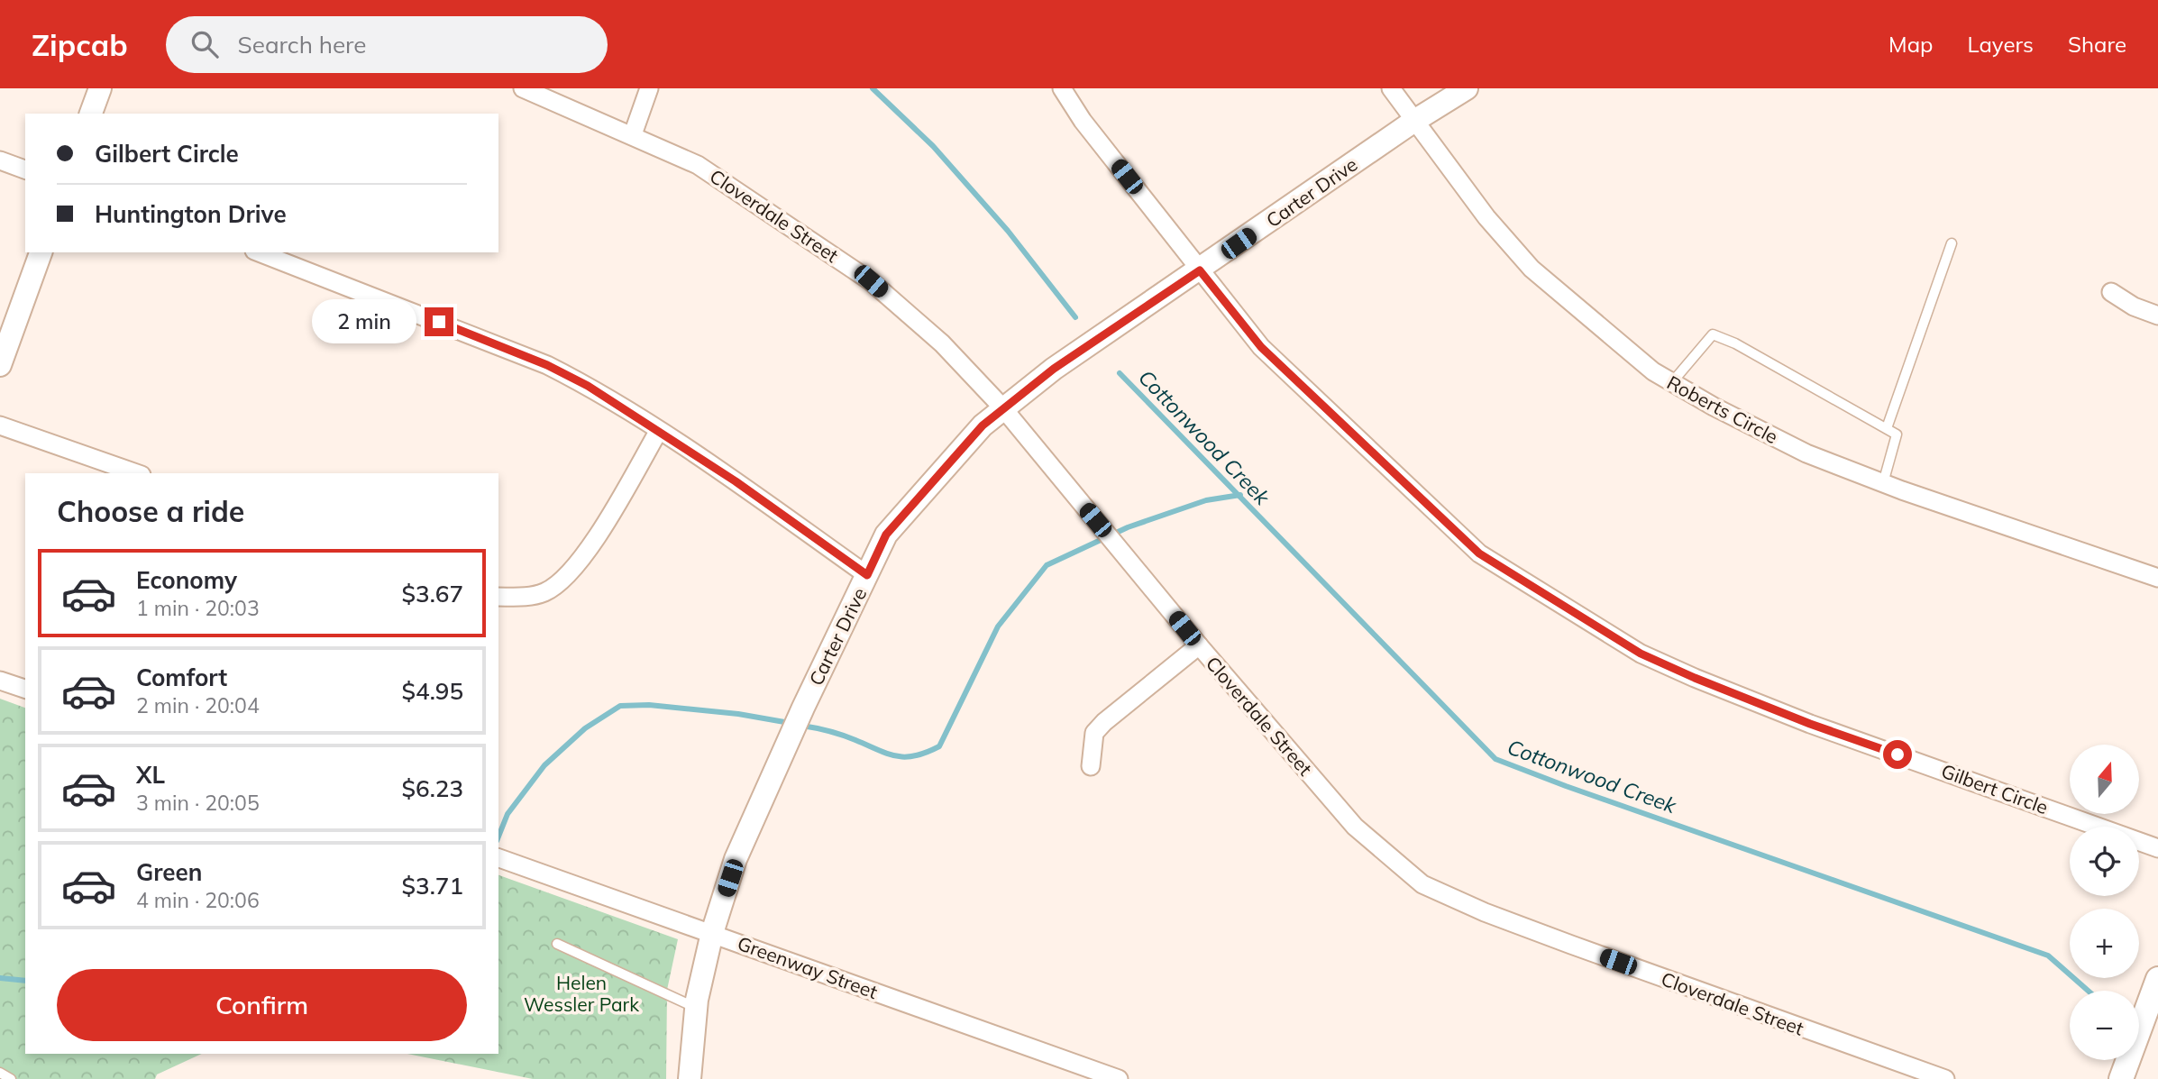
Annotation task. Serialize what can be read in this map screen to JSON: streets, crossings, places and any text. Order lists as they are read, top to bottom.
{
  "streets": {
    "street": [
      "Carter Drive",
      "Cloverdale Street",
      "Roberts Circle",
      "Gilbert Circle",
      "Greenway Street"
    ]
  },
  "crossings": [
    ["Carter Drive", "Cloverdale Street"],
    ["Carter Drive", "Roberts Circle"],
    ["Carter Drive", "Gilbert Circle"],
    ["Carter Drive", "Greenway Street"]
  ],
  "water": ["Cottonwood Creek"],
  "parks": ["Helen Wessler Park"],
  "north": "top",
  "page": {
    "header": "Zipcab",
    "search": "Search here",
    "nav": ["Map", "Layers", "Share"],
    "banner": ["Gilbert Circle", "Huntington Drive"],
    "bubble": "2 min",
    "heading": "Choose a ride",
    "list": [
      {
        "name": "Economy",
        "note": "1 min · 20:03",
        "value": "$3.67"
      },
      {
        "name": "Comfort",
        "note": "2 min · 20:04",
        "value": "$4.95"
      },
      {
        "name": "XL",
        "note": "3 min · 20:05",
        "value": "$6.23"
      },
      {
        "name": "Green",
        "note": "4 min · 20:06",
        "value": "$3.71"
      }
    ],
    "map_buttons": ["+", "−"],
    "buttons": "Confirm"
  }
}
